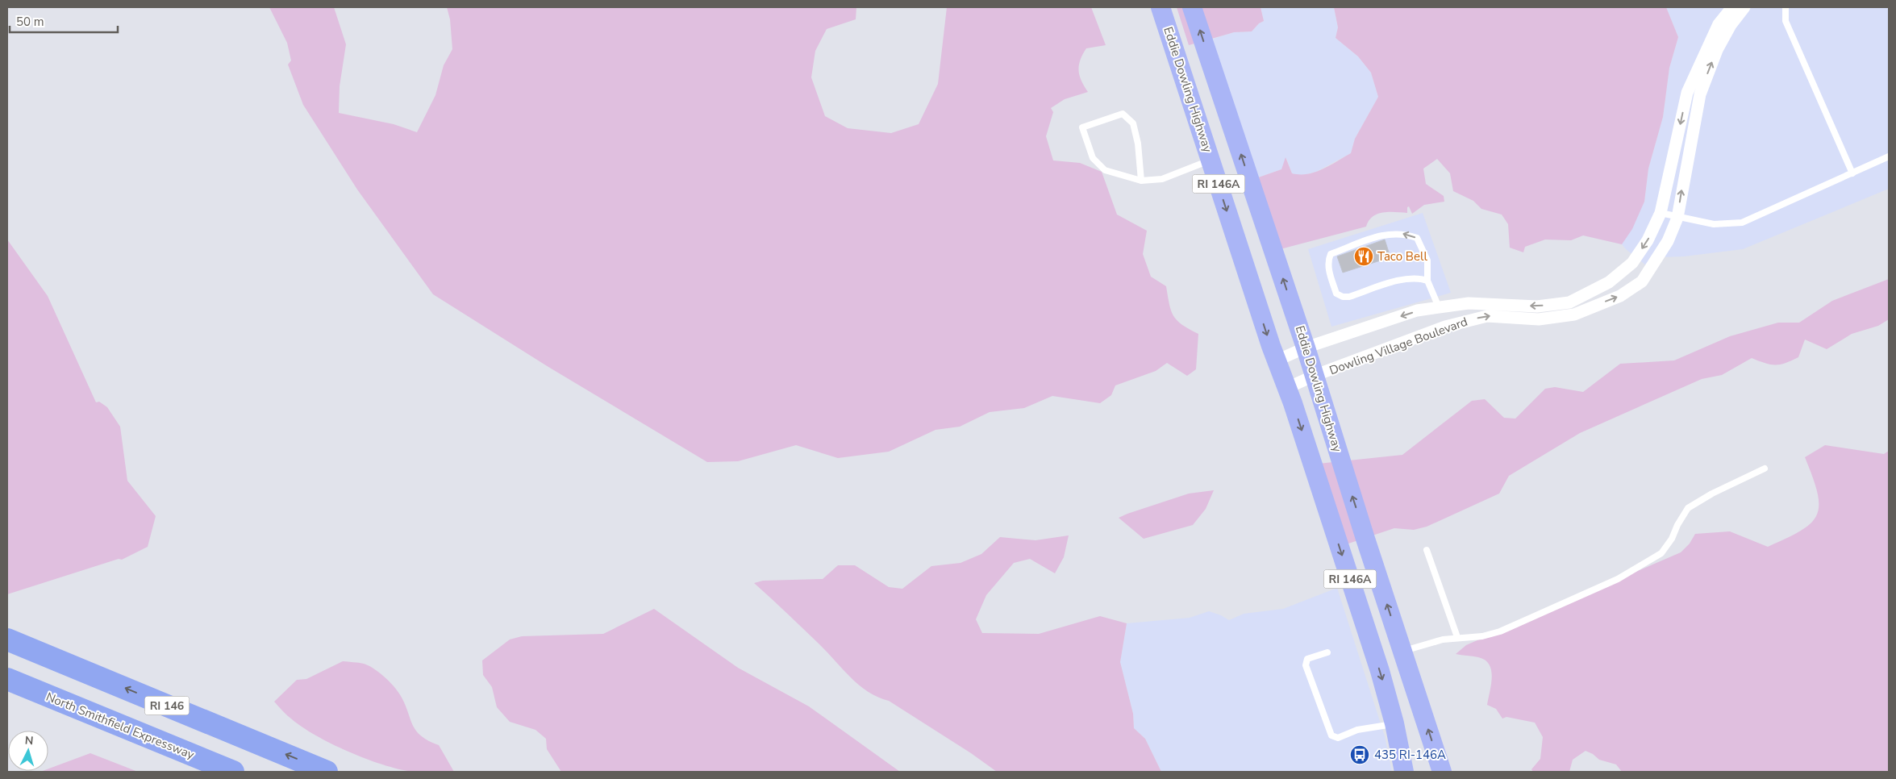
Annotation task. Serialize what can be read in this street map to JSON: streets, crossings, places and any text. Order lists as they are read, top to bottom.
{
  "streets": {
    "highway": ["RI 146", "North Smithfield Expressway"],
    "main road": ["Eddie Dowling Highway", "RI 146A"],
    "street": ["Dowling Village Boulevard"]
  },
  "crossings": [
    ["Eddie Dowling Highway", "Dowling Village Boulevard"]
  ],
  "places": {
    "restaurant": ["Taco Bell"],
    "bus stop": ["435 RI-146A"]
  },
  "scale_bar": "50 m",
  "north": "top"
}
